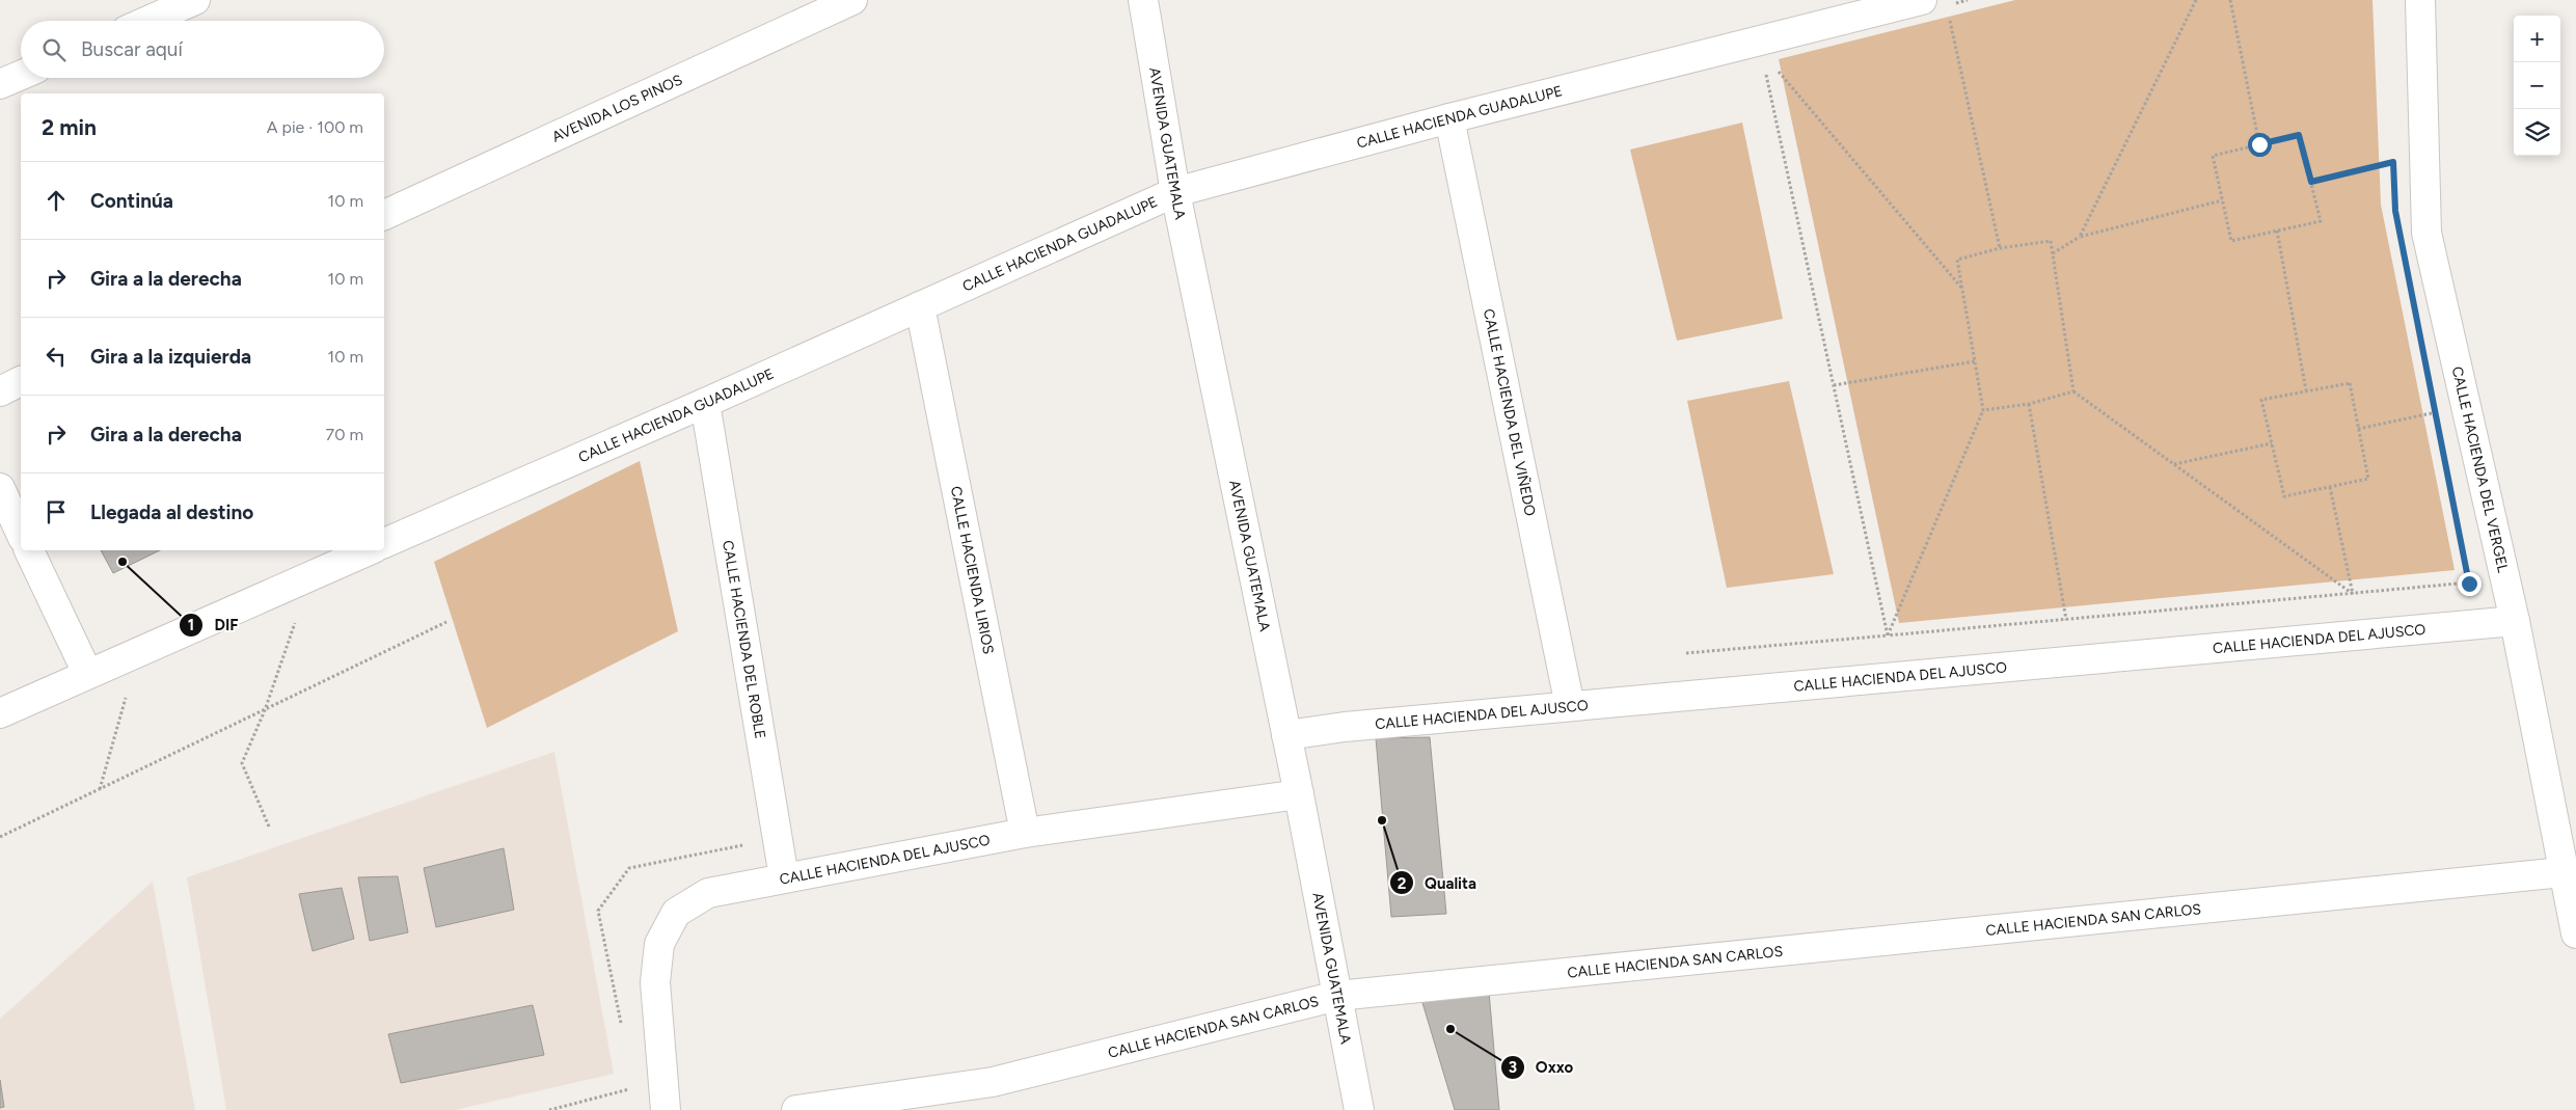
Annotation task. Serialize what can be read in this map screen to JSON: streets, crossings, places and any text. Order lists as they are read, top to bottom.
{
  "streets": {
    "street": [
      "AVENIDA LOS PINOS",
      "CALLE HACIENDA GUADALUPE",
      "AVENIDA GUATEMALA",
      "CALLE HACIENDA DEL VIÑEDO",
      "CALLE HACIENDA DEL VERGEL",
      "CALLE HACIENDA LIRIOS",
      "CALLE HACIENDA DEL AJUSCO",
      "CALLE HACIENDA DEL ROBLE",
      "CALLE HACIENDA SAN CARLOS"
    ]
  },
  "crossings": [
    ["CALLE HACIENDA GUADALUPE", "AVENIDA GUATEMALA"],
    ["CALLE HACIENDA GUADALUPE", "CALLE HACIENDA DEL VIÑEDO"],
    ["CALLE HACIENDA GUADALUPE", "CALLE HACIENDA LIRIOS"],
    ["CALLE HACIENDA GUADALUPE", "CALLE HACIENDA DEL ROBLE"],
    ["AVENIDA GUATEMALA", "CALLE HACIENDA DEL AJUSCO"],
    ["AVENIDA GUATEMALA", "CALLE HACIENDA SAN CARLOS"],
    ["CALLE HACIENDA DEL VIÑEDO", "CALLE HACIENDA DEL AJUSCO"],
    ["CALLE HACIENDA DEL VERGEL", "CALLE HACIENDA DEL AJUSCO"],
    ["CALLE HACIENDA DEL VERGEL", "CALLE HACIENDA SAN CARLOS"],
    ["CALLE HACIENDA LIRIOS", "CALLE HACIENDA DEL AJUSCO"],
    ["CALLE HACIENDA DEL AJUSCO", "CALLE HACIENDA DEL ROBLE"]
  ],
  "places": ["DIF", "Qualita", "Oxxo"],
  "page": {
    "map_buttons": ["+", "−"],
    "search": "Buscar aquí",
    "heading": ["2 min", "A pie · 100 m"],
    "list": [
      ["Continúa", "10 m"],
      ["Gira a la derecha", "10 m"],
      ["Gira a la izquierda", "10 m"],
      ["Gira a la derecha", "70 m"],
      "Llegada al destino"
    ]
  }
}
